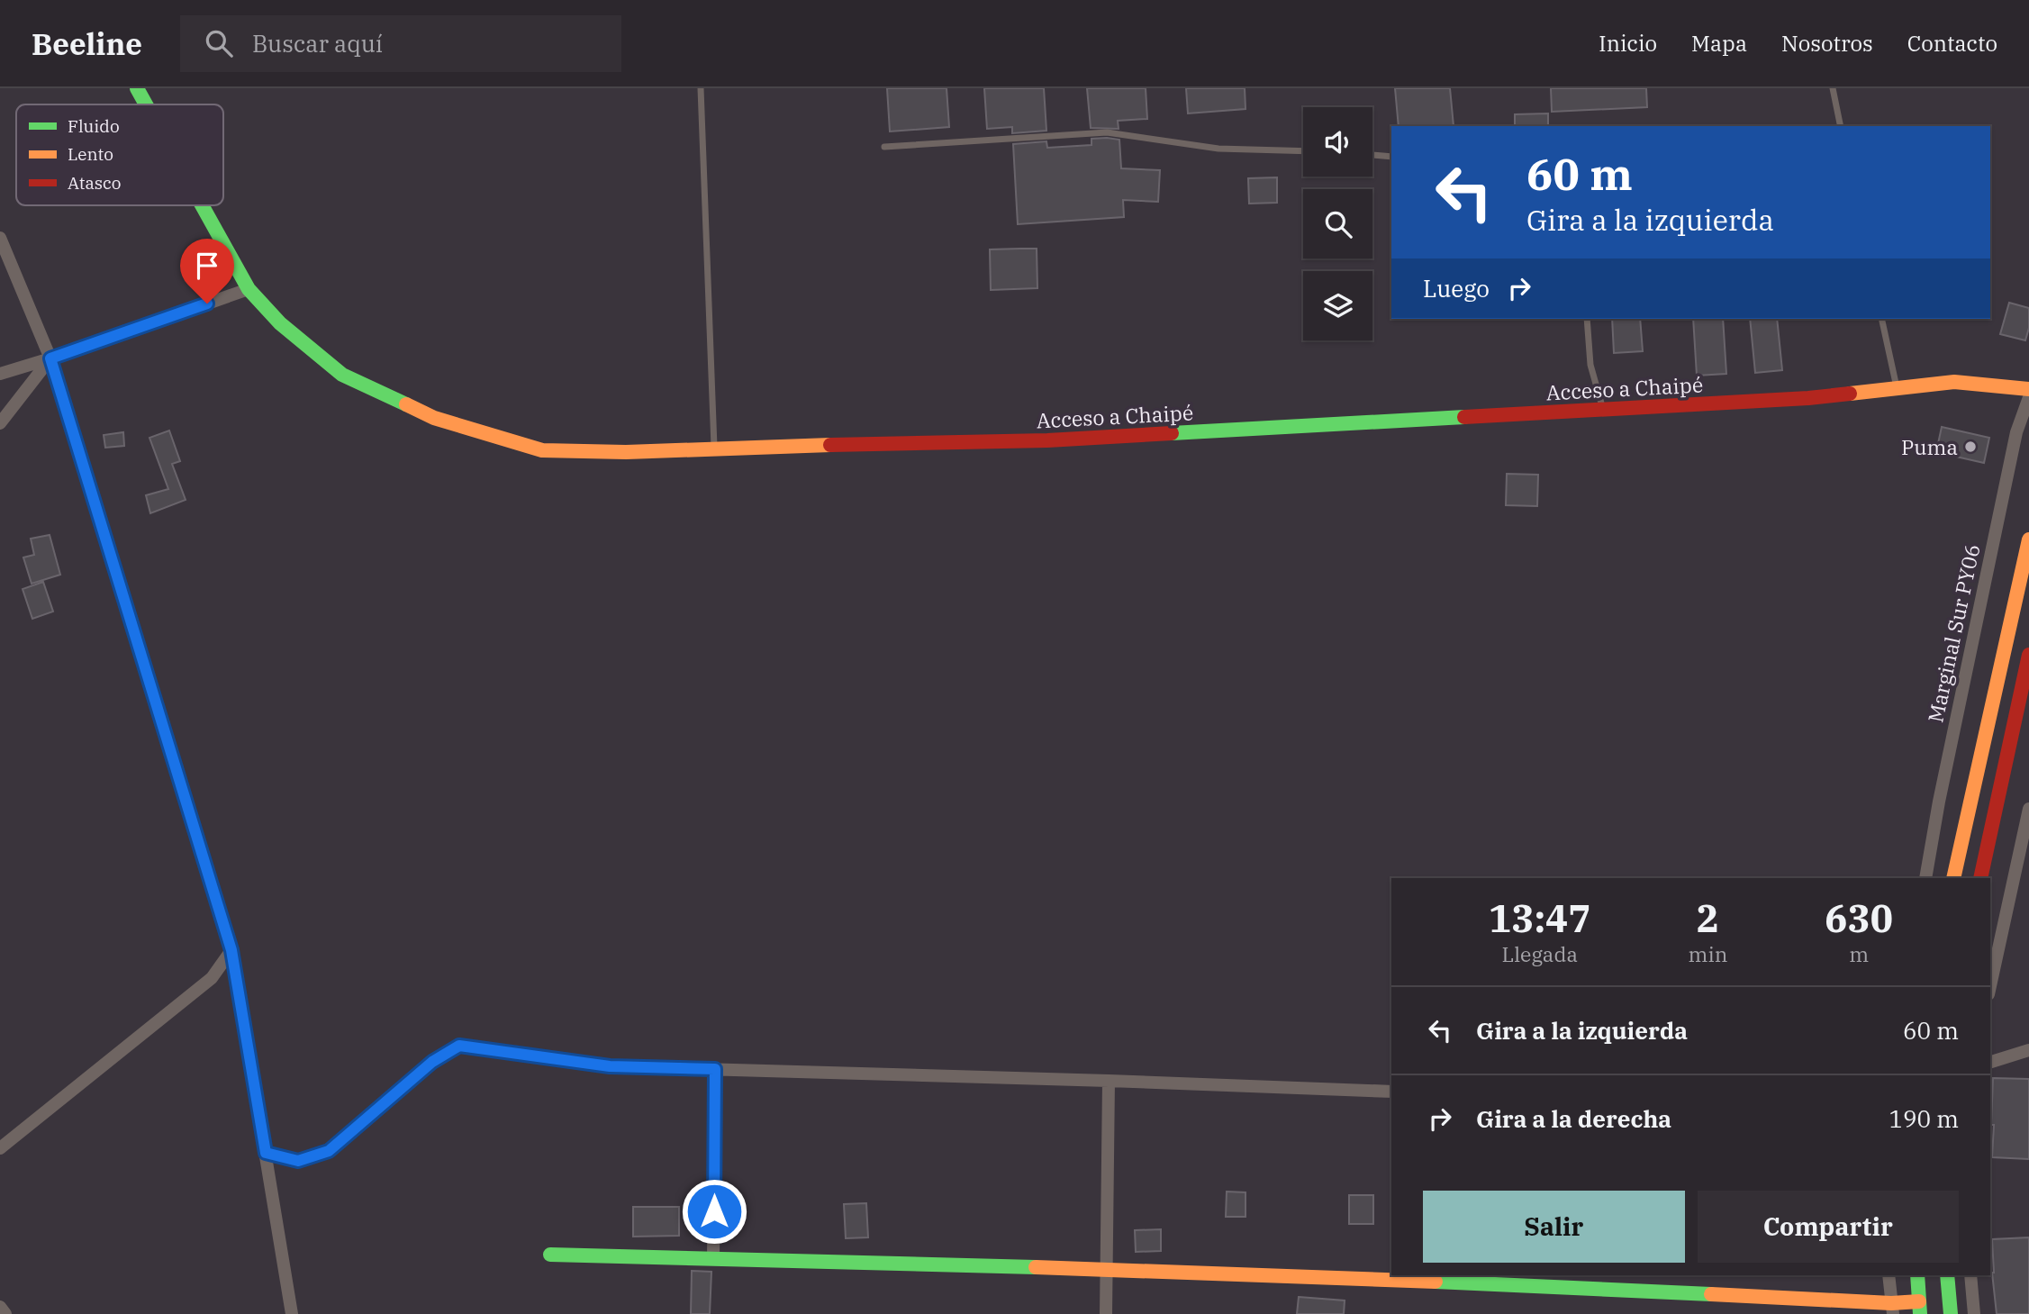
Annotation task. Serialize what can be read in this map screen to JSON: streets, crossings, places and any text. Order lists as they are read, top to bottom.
{
  "streets": {
    "main road": ["Acceso a Chaipé"],
    "street": ["Marginal Sur PY06"]
  },
  "places": ["Puma"],
  "legend": ["Fluido", "Lento", "Atasco"],
  "page": {
    "header": "Beeline",
    "search": "Buscar aquí",
    "nav": [
      "Inicio",
      "Mapa",
      "Nosotros",
      "Contacto"
    ],
    "turn": ["60 m", "Gira a la izquierda"],
    "then": "Luego",
    "eta": [
      "13:47",
      "Llegada",
      "2",
      "min",
      "630",
      "m"
    ],
    "list": [
      {
        "name": "Gira a la izquierda",
        "value": "60 m"
      },
      {
        "name": "Gira a la derecha",
        "value": "190 m"
      }
    ],
    "buttons": ["Salir", "Compartir"]
  }
}
